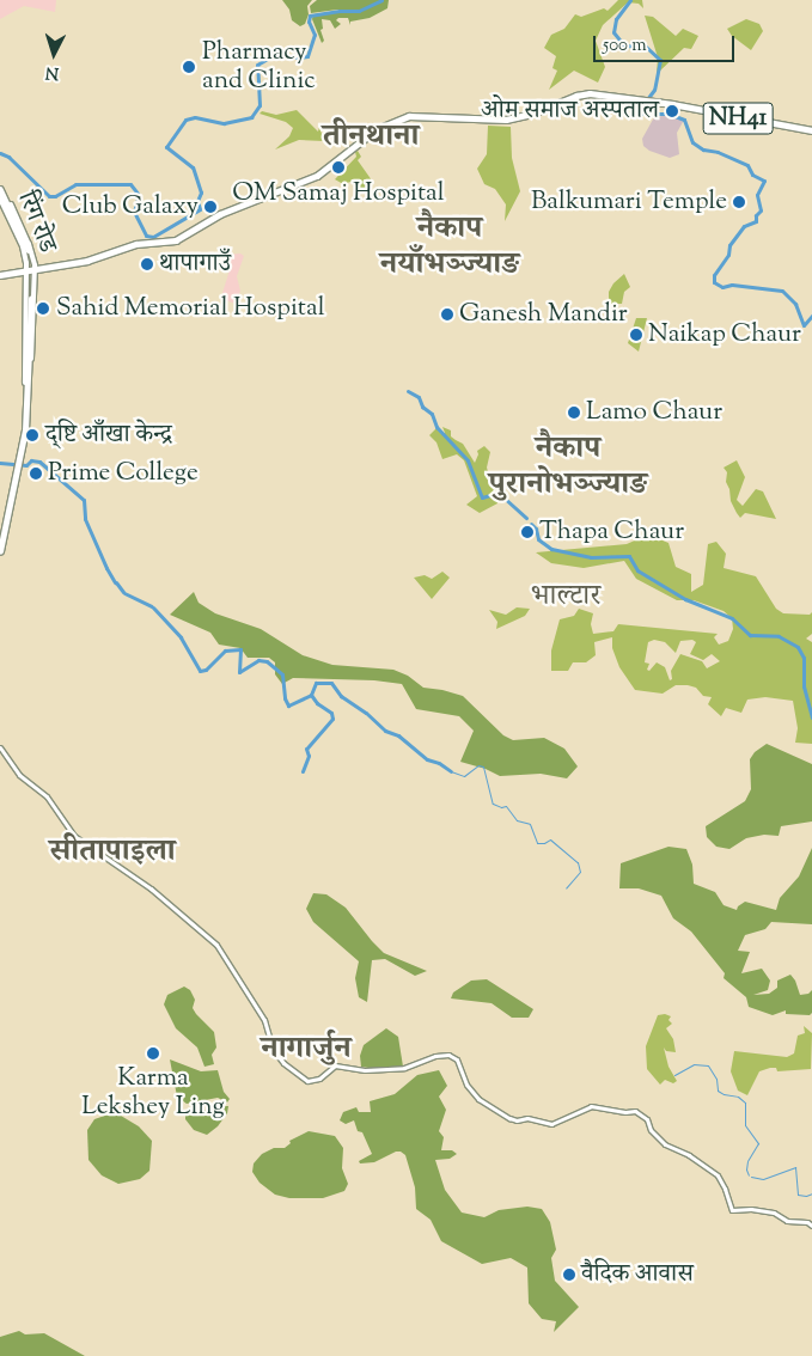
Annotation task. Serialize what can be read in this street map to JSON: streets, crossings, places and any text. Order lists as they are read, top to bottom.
{
  "streets": {
    "highway": ["NH41"],
    "main road": ["रिंग रोड"]
  },
  "crossings": [
    ["NH41", "रिंग रोड"]
  ],
  "districts": [
    "तीनथाना",
    "नैकाप नयाँभञ्ज्याङ",
    "नैकाप पुरानोभञ्ज्याङ",
    "भाल्टार",
    "सीतापाइला",
    "नागार्जुन"
  ],
  "places": [
    "Pharmacy and Clinic",
    "ओम समाज अस्पताल",
    "OM Samaj Hospital",
    "Balkumari Temple",
    "Club Galaxy",
    "थापागाउँ",
    "Sahid Memorial Hospital",
    "Ganesh Mandir",
    "Naikap Chaur",
    "Lamo Chaur",
    "द्ष्टि आँखा केन्द्र",
    "Prime College",
    "Thapa Chaur",
    "Karma Lekshey Ling",
    "वैदिक आवास"
  ],
  "scale_bar": "500 m",
  "north": "bottom"
}
